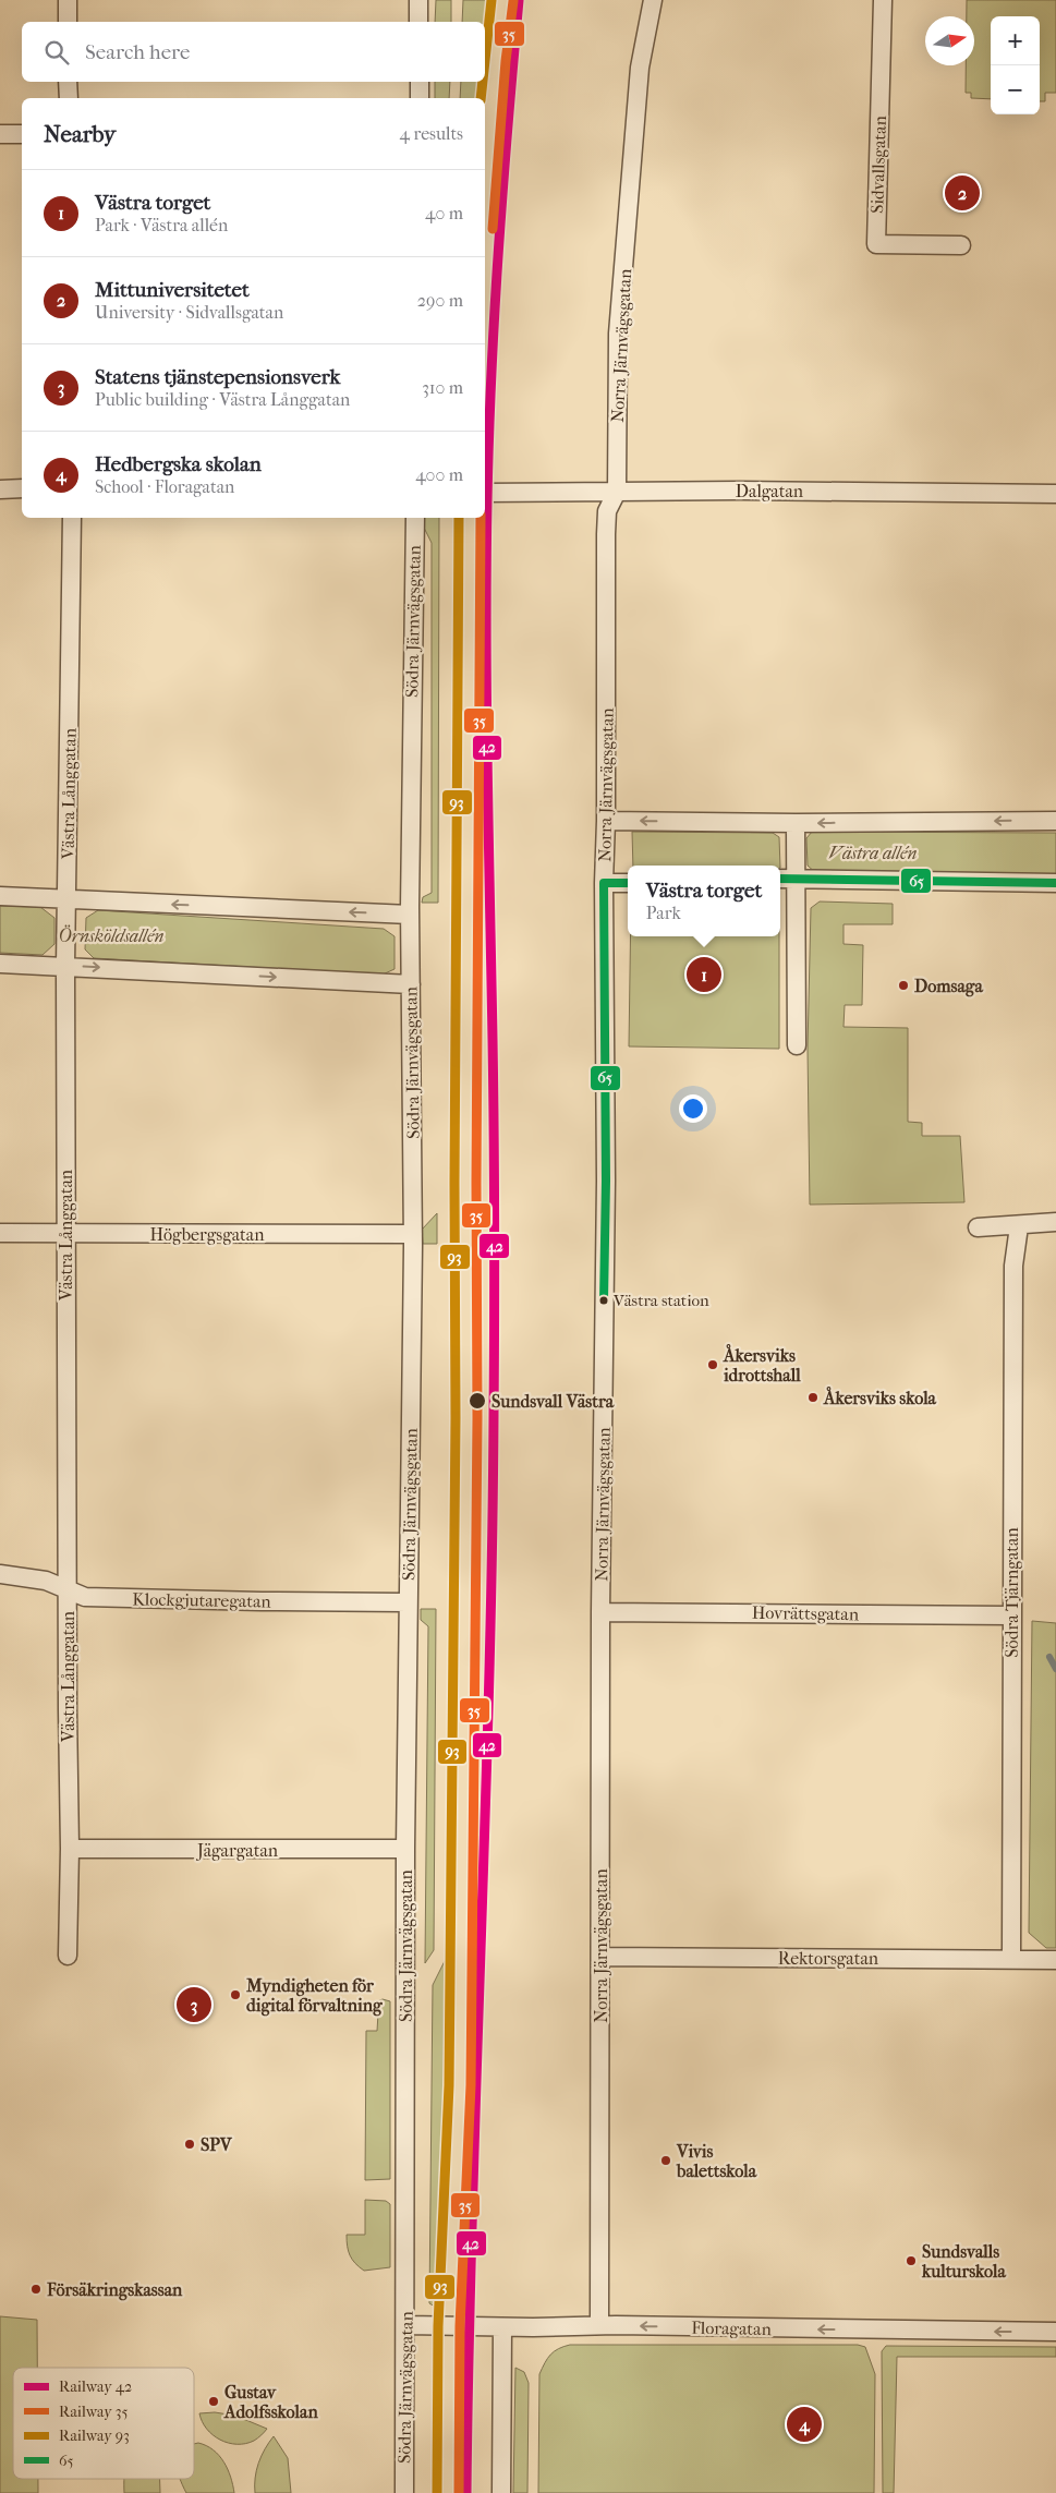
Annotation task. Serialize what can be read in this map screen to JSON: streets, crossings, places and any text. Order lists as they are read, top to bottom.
{
  "streets": {
    "street": [
      "Sidvallsgatan",
      "Norra Järnvägsgatan",
      "Dalgatan",
      "Södra Järnvägsgatan",
      "Västra Långgatan",
      "Högbergsgatan",
      "Södra Tjärngatan",
      "Klockgjutaregatan",
      "Hovrättsgatan",
      "Jägargatan",
      "Rektorsgatan",
      "Floragatan"
    ]
  },
  "crossings": [
    ["Norra Järnvägsgatan", "Dalgatan"],
    ["Norra Järnvägsgatan", "Hovrättsgatan"],
    ["Norra Järnvägsgatan", "Rektorsgatan"],
    ["Norra Järnvägsgatan", "Floragatan"],
    ["Södra Järnvägsgatan", "Högbergsgatan"],
    ["Södra Järnvägsgatan", "Klockgjutaregatan"],
    ["Södra Järnvägsgatan", "Jägargatan"],
    ["Södra Järnvägsgatan", "Floragatan"],
    ["Västra Långgatan", "Högbergsgatan"],
    ["Västra Långgatan", "Klockgjutaregatan"],
    ["Västra Långgatan", "Jägargatan"],
    ["Södra Tjärngatan", "Hovrättsgatan"],
    ["Södra Tjärngatan", "Rektorsgatan"]
  ],
  "one_way": ["Floragatan"],
  "parks": ["Västra allén", "Örnsköldsallén"],
  "places": [
    "Domsaga",
    "Västra station",
    "Åkersviks idrottshall",
    "Åkersviks skola",
    "Sundsvall Västra",
    "Myndigheten för digital förvaltning",
    "SPV",
    "Vivis balettskola",
    "Sundsvalls kulturskola",
    "Försäkringskassan",
    "Gustav Adolfsskolan"
  ],
  "lines": [
    "rail line 42",
    "rail line 93",
    "rail line 35",
    "transit line 65"
  ],
  "legend": [
    "Railway 42",
    "Railway 35",
    "Railway 93",
    "65"
  ],
  "north": "right",
  "page": {
    "map_buttons": ["+", "−"],
    "search": "Search here",
    "heading": ["Nearby", "4 results"],
    "list": [
      {
        "mark": "1",
        "name": "Västra torget",
        "note": "Park · Västra allén",
        "value": "40 m"
      },
      {
        "mark": "2",
        "name": "Mittuniversitetet",
        "note": "University · Sidvallsgatan",
        "value": "290 m"
      },
      {
        "mark": "3",
        "name": "Statens tjänstepensionsverk",
        "note": "Public building · Västra Långgatan",
        "value": "310 m"
      },
      {
        "mark": "4",
        "name": "Hedbergska skolan",
        "note": "School · Floragatan",
        "value": "400 m"
      }
    ],
    "pins": [
      "2",
      "1",
      "3",
      "4"
    ],
    "popup": ["Västra torget", "Park"]
  }
}
